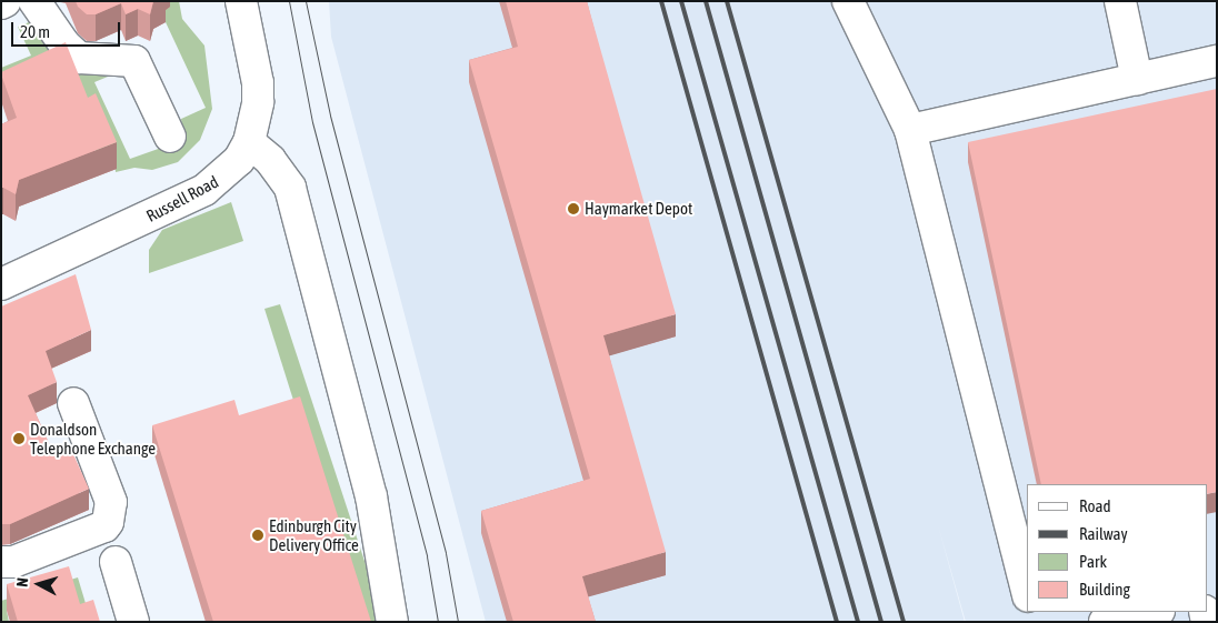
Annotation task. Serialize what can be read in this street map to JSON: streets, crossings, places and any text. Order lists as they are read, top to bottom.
{
  "streets": {
    "street": ["Russell Road"]
  },
  "places": ["Haymarket Depot", "Donaldson Telephone Exchange", "Edinburgh City Delivery Office"],
  "legend": [
    "Road",
    "Railway",
    "Park",
    "Building"
  ],
  "scale_bar": "20 m",
  "north": "left"
}
